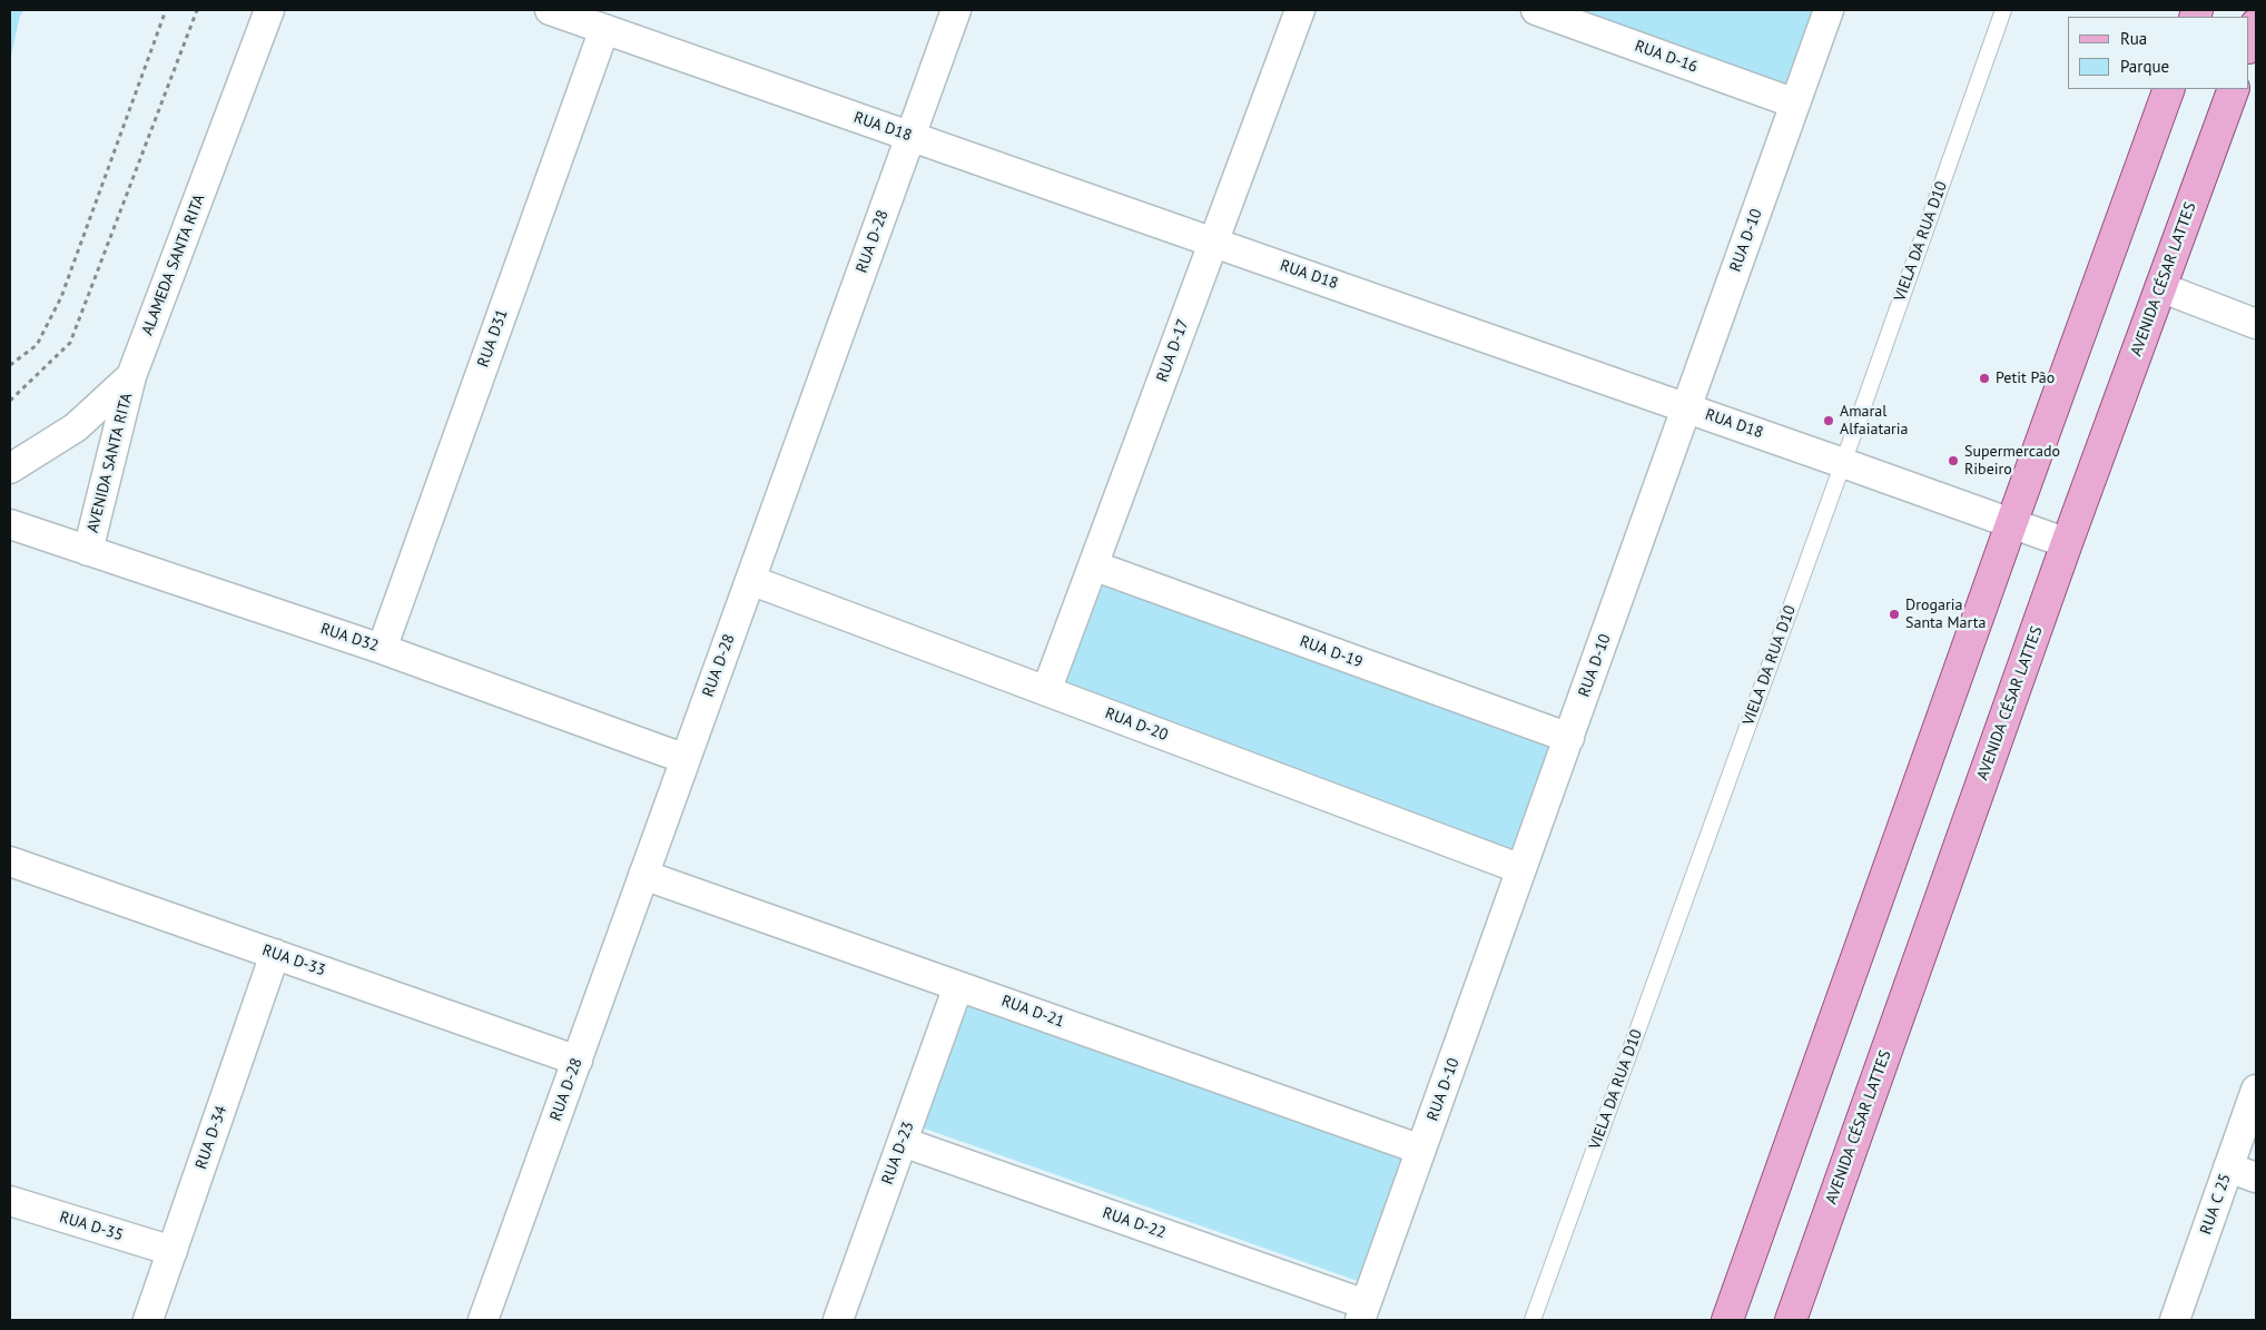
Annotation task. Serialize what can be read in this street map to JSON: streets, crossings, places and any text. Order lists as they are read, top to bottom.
{
  "streets": {
    "main road": ["AVENIDA CÉSAR LATTES"],
    "street": [
      "RUA D-16",
      "RUA D18",
      "RUA D-10",
      "RUA D-28",
      "ALAMEDA SANTA RITA",
      "RUA D31",
      "RUA D-17",
      "AVENIDA SANTA RITA",
      "RUA D32",
      "RUA D-19",
      "RUA D-20",
      "RUA D-33",
      "RUA D-21",
      "RUA D-34",
      "RUA D-23",
      "RUA C 25",
      "RUA D-22",
      "RUA D-35"
    ],
    "lane": ["VIELA DA RUA D10"]
  },
  "crossings": [
    ["RUA D-16", "RUA D-10"],
    ["RUA D18", "RUA D-10"],
    ["RUA D18", "RUA D-28"],
    ["RUA D18", "VIELA DA RUA D10"],
    ["RUA D18", "AVENIDA CÉSAR LATTES"],
    ["RUA D18", "RUA D31"],
    ["RUA D18", "RUA D-17"],
    ["RUA D-10", "RUA D-19"],
    ["RUA D-10", "RUA D-20"],
    ["RUA D-10", "RUA D-21"],
    ["RUA D-10", "RUA D-22"],
    ["RUA D-28", "RUA D32"],
    ["RUA D-28", "RUA D-20"],
    ["RUA D-28", "RUA D-33"],
    ["RUA D-28", "RUA D-21"],
    ["ALAMEDA SANTA RITA", "AVENIDA SANTA RITA"],
    ["RUA D31", "RUA D32"],
    ["RUA D-17", "RUA D-19"],
    ["RUA D-17", "RUA D-20"],
    ["AVENIDA SANTA RITA", "RUA D32"],
    ["RUA D-33", "RUA D-34"],
    ["RUA D-21", "RUA D-23"],
    ["RUA D-34", "RUA D-35"],
    ["RUA D-23", "RUA D-22"]
  ],
  "places": [
    "Petit Pão",
    "Amaral Alfaiataria",
    "Supermercado Ribeiro",
    "Drogaria Santa Marta"
  ],
  "legend": ["Rua", "Parque"]
}
